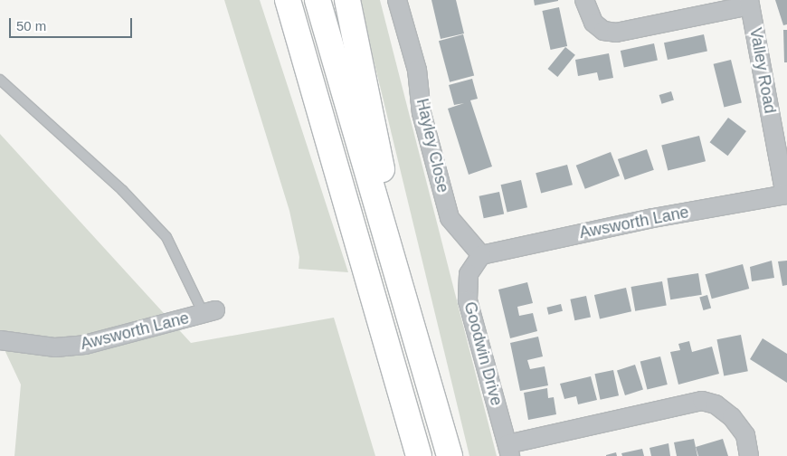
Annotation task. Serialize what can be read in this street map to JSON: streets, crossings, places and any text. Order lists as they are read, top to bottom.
{
  "streets": {
    "street": [
      "Valley Road",
      "Hayley Close",
      "Awsworth Lane",
      "Goodwin Drive"
    ]
  },
  "crossings": [
    ["Valley Road", "Awsworth Lane"],
    ["Hayley Close", "Awsworth Lane"],
    ["Hayley Close", "Goodwin Drive"],
    ["Awsworth Lane", "Goodwin Drive"]
  ],
  "scale_bar": "50 m"
}
